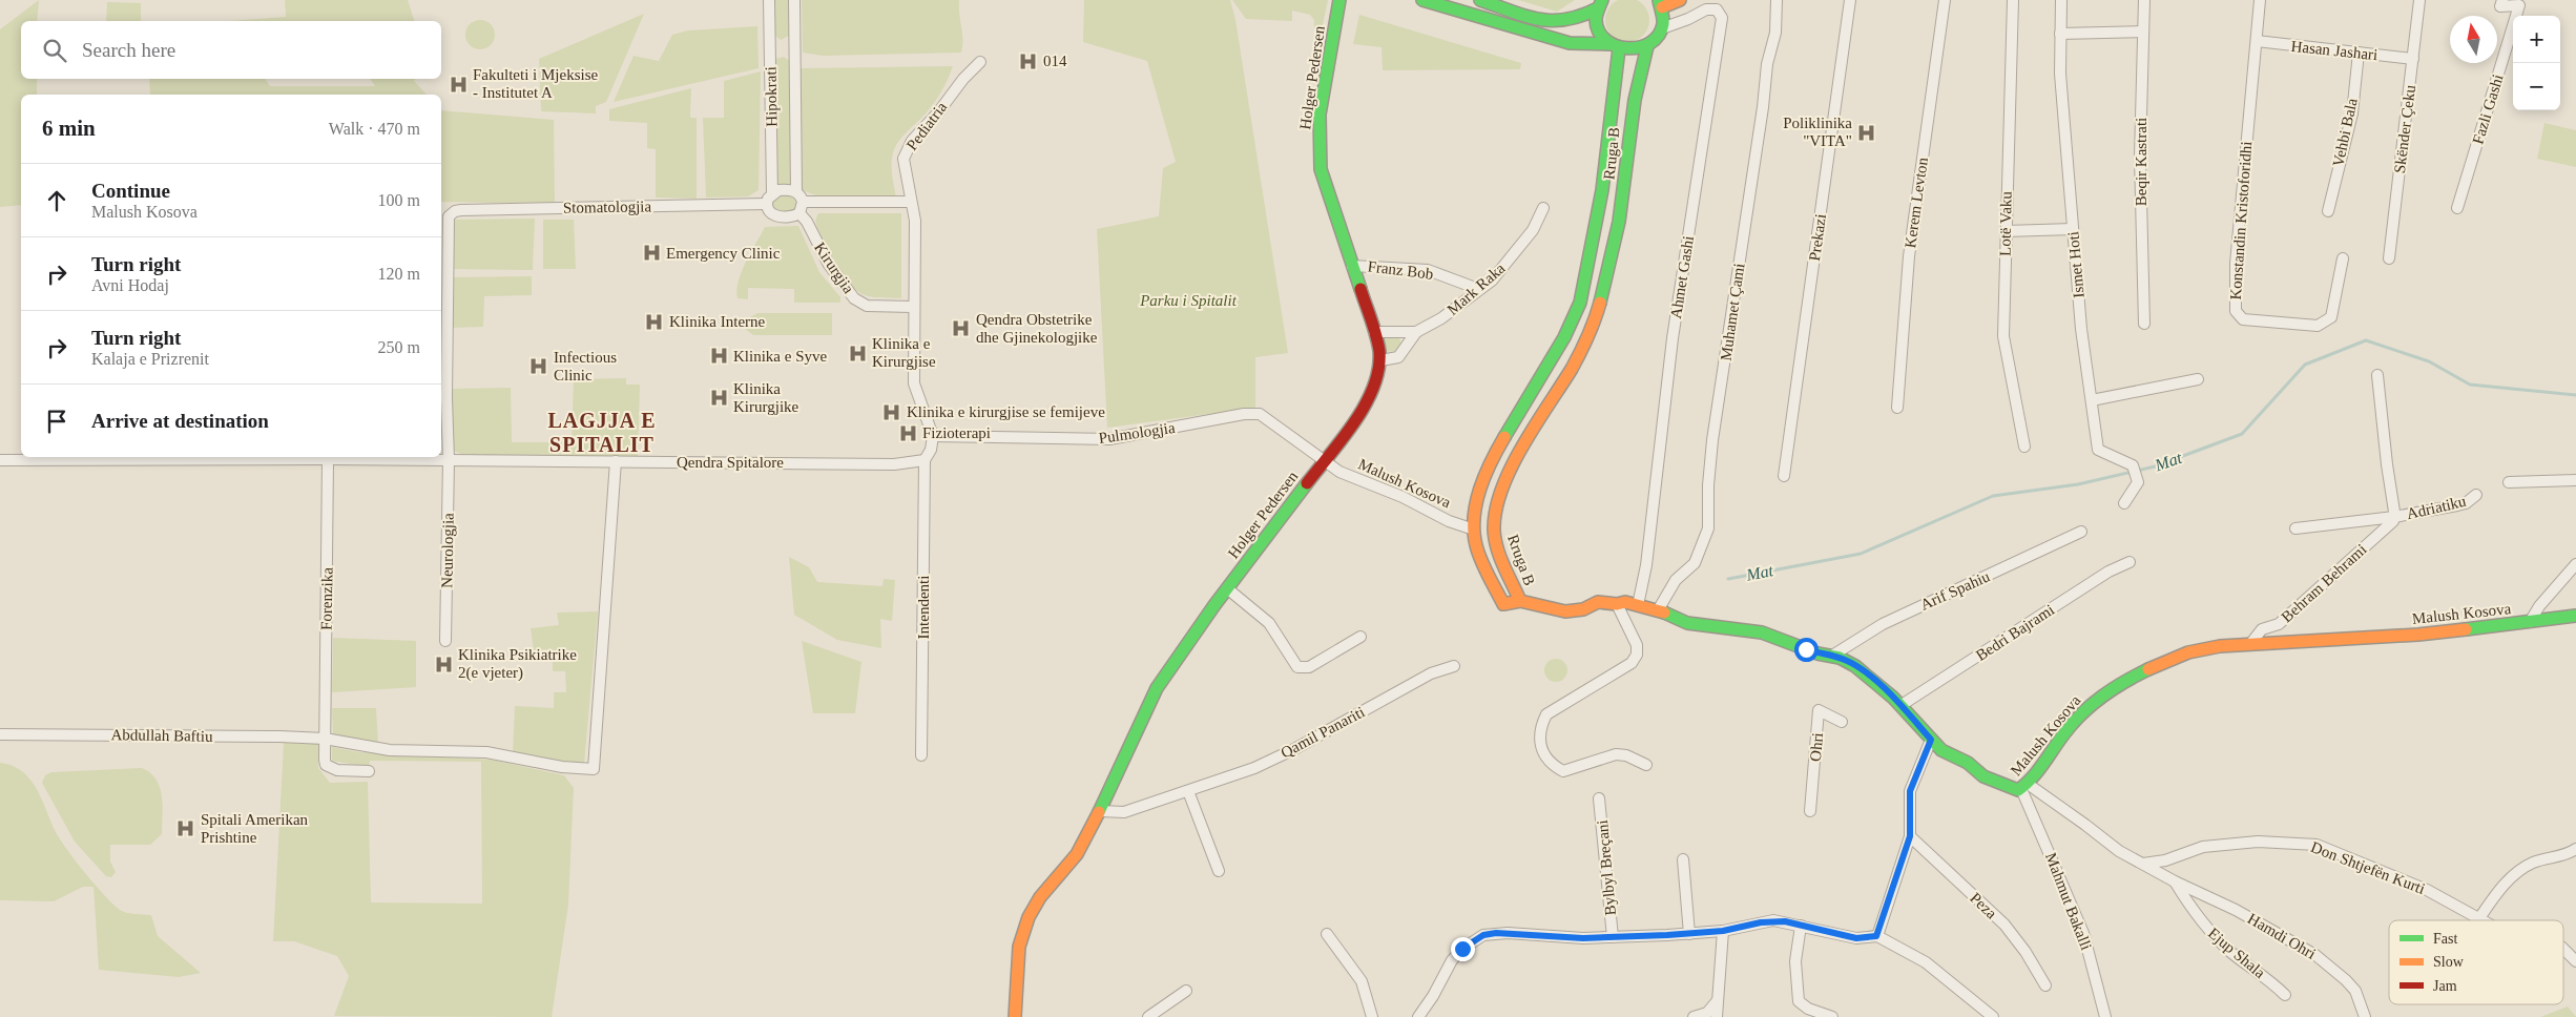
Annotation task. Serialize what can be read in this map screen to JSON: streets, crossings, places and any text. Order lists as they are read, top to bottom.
{
  "streets": {
    "street": [
      "Hasan Jashari",
      "Holger Pedersen",
      "Hipokrati",
      "Fazli Gashi",
      "Pediatria",
      "Skënder Çeku",
      "Vehbi Bala",
      "Rruga B",
      "Beqir Kastrati",
      "Kerem Levton",
      "Stomatologjia",
      "Konstandin Kristoforidhi",
      "Lotë Vaku",
      "Prekazi",
      "Ismet Hoti",
      "Kirurgjia",
      "Franz Bob",
      "Ahmet Gashi",
      "Mark Raka",
      "Muhamet Çami",
      "Pulmologjia",
      "Qendra Spitalore",
      "Malush Kosova",
      "Adriatiku",
      "Neurologjia",
      "Behram Behrami",
      "Arif Spahiu",
      "Forenzika",
      "Intendenti",
      "Bedri Bajrami",
      "Qamil Panariti",
      "Abdullah Baftiu",
      "Ohri",
      "Bylbyl Breçani",
      "Don Shtjefën Kurti",
      "Mahmut Bakalli",
      "Peza",
      "Hamdi Ohri",
      "Ejup Shala"
    ]
  },
  "crossings": [
    ["Hasan Jashari", "Skënder Çeku"],
    ["Hasan Jashari", "Vehbi Bala"],
    ["Hasan Jashari", "Konstandin Kristoforidhi"],
    ["Holger Pedersen", "Franz Bob"],
    ["Holger Pedersen", "Mark Raka"],
    ["Holger Pedersen", "Pulmologjia"],
    ["Holger Pedersen", "Malush Kosova"],
    ["Holger Pedersen", "Qamil Panariti"],
    ["Hipokrati", "Stomatologjia"],
    ["Hipokrati", "Kirurgjia"],
    ["Pediatria", "Kirurgjia"],
    ["Pediatria", "Pulmologjia"],
    ["Pediatria", "Intendenti"],
    ["Rruga B", "Malush Kosova"],
    ["Stomatologjia", "Kirurgjia"],
    ["Stomatologjia", "Neurologjia"],
    ["Franz Bob", "Mark Raka"],
    ["Ahmet Gashi", "Malush Kosova"],
    ["Muhamet Çami", "Malush Kosova"],
    ["Pulmologjia", "Malush Kosova"],
    ["Pulmologjia", "Intendenti"],
    ["Qendra Spitalore", "Neurologjia"],
    ["Qendra Spitalore", "Forenzika"],
    ["Qendra Spitalore", "Intendenti"],
    ["Qendra Spitalore", "Abdullah Baftiu"],
    ["Malush Kosova", "Behram Behrami"],
    ["Malush Kosova", "Arif Spahiu"],
    ["Malush Kosova", "Bedri Bajrami"],
    ["Malush Kosova", "Mahmut Bakalli"],
    ["Adriatiku", "Behram Behrami"],
    ["Forenzika", "Abdullah Baftiu"],
    ["Hamdi Ohri", "Ejup Shala"]
  ],
  "districts": ["LAGJJA E SPITALIT"],
  "water": ["Mat"],
  "parks": ["Parku i Spitalit"],
  "places": {
    "hospital": [
      "014",
      "Fakulteti i Mjeksise - Institutet A",
      "Poliklinika \"VITA\"",
      "Emergency Clinic",
      "Klinika Interne",
      "Qendra Obstetrike dhe Gjinekologjike",
      "Klinika e Kirurgjise",
      "Klinika e Syve",
      "Infectious Clinic",
      "Klinika Kirurgjike",
      "Klinika e kirurgjise se femijeve",
      "Fizioterapi",
      "Klinika Psikiatrike 2(e vjeter)",
      "Spitali Amerikan Prishtine"
    ]
  },
  "legend": ["Fast", "Slow", "Jam"],
  "north": "top",
  "page": {
    "map_buttons": ["+", "−"],
    "search": "Search here",
    "heading": ["6 min", "Walk · 470 m"],
    "list": [
      ["Continue", "Malush Kosova", "100 m"],
      ["Turn right", "Avni Hodaj", "120 m"],
      ["Turn right", "Kalaja e Prizrenit", "250 m"],
      "Arrive at destination"
    ]
  }
}
